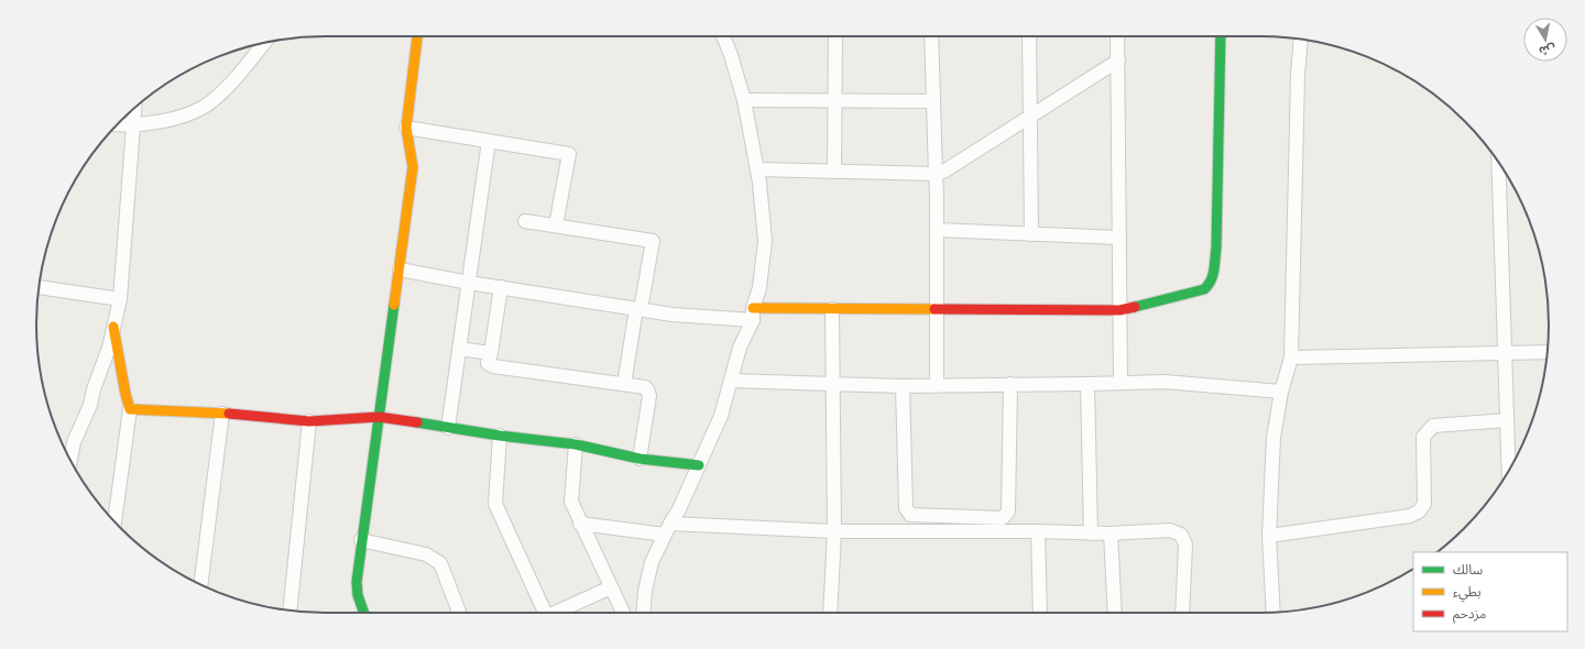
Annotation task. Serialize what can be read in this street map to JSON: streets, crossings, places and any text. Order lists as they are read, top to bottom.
{
  "legend": ["سالك", "بطيء", "مزدحم"],
  "north": "bottom"
}
